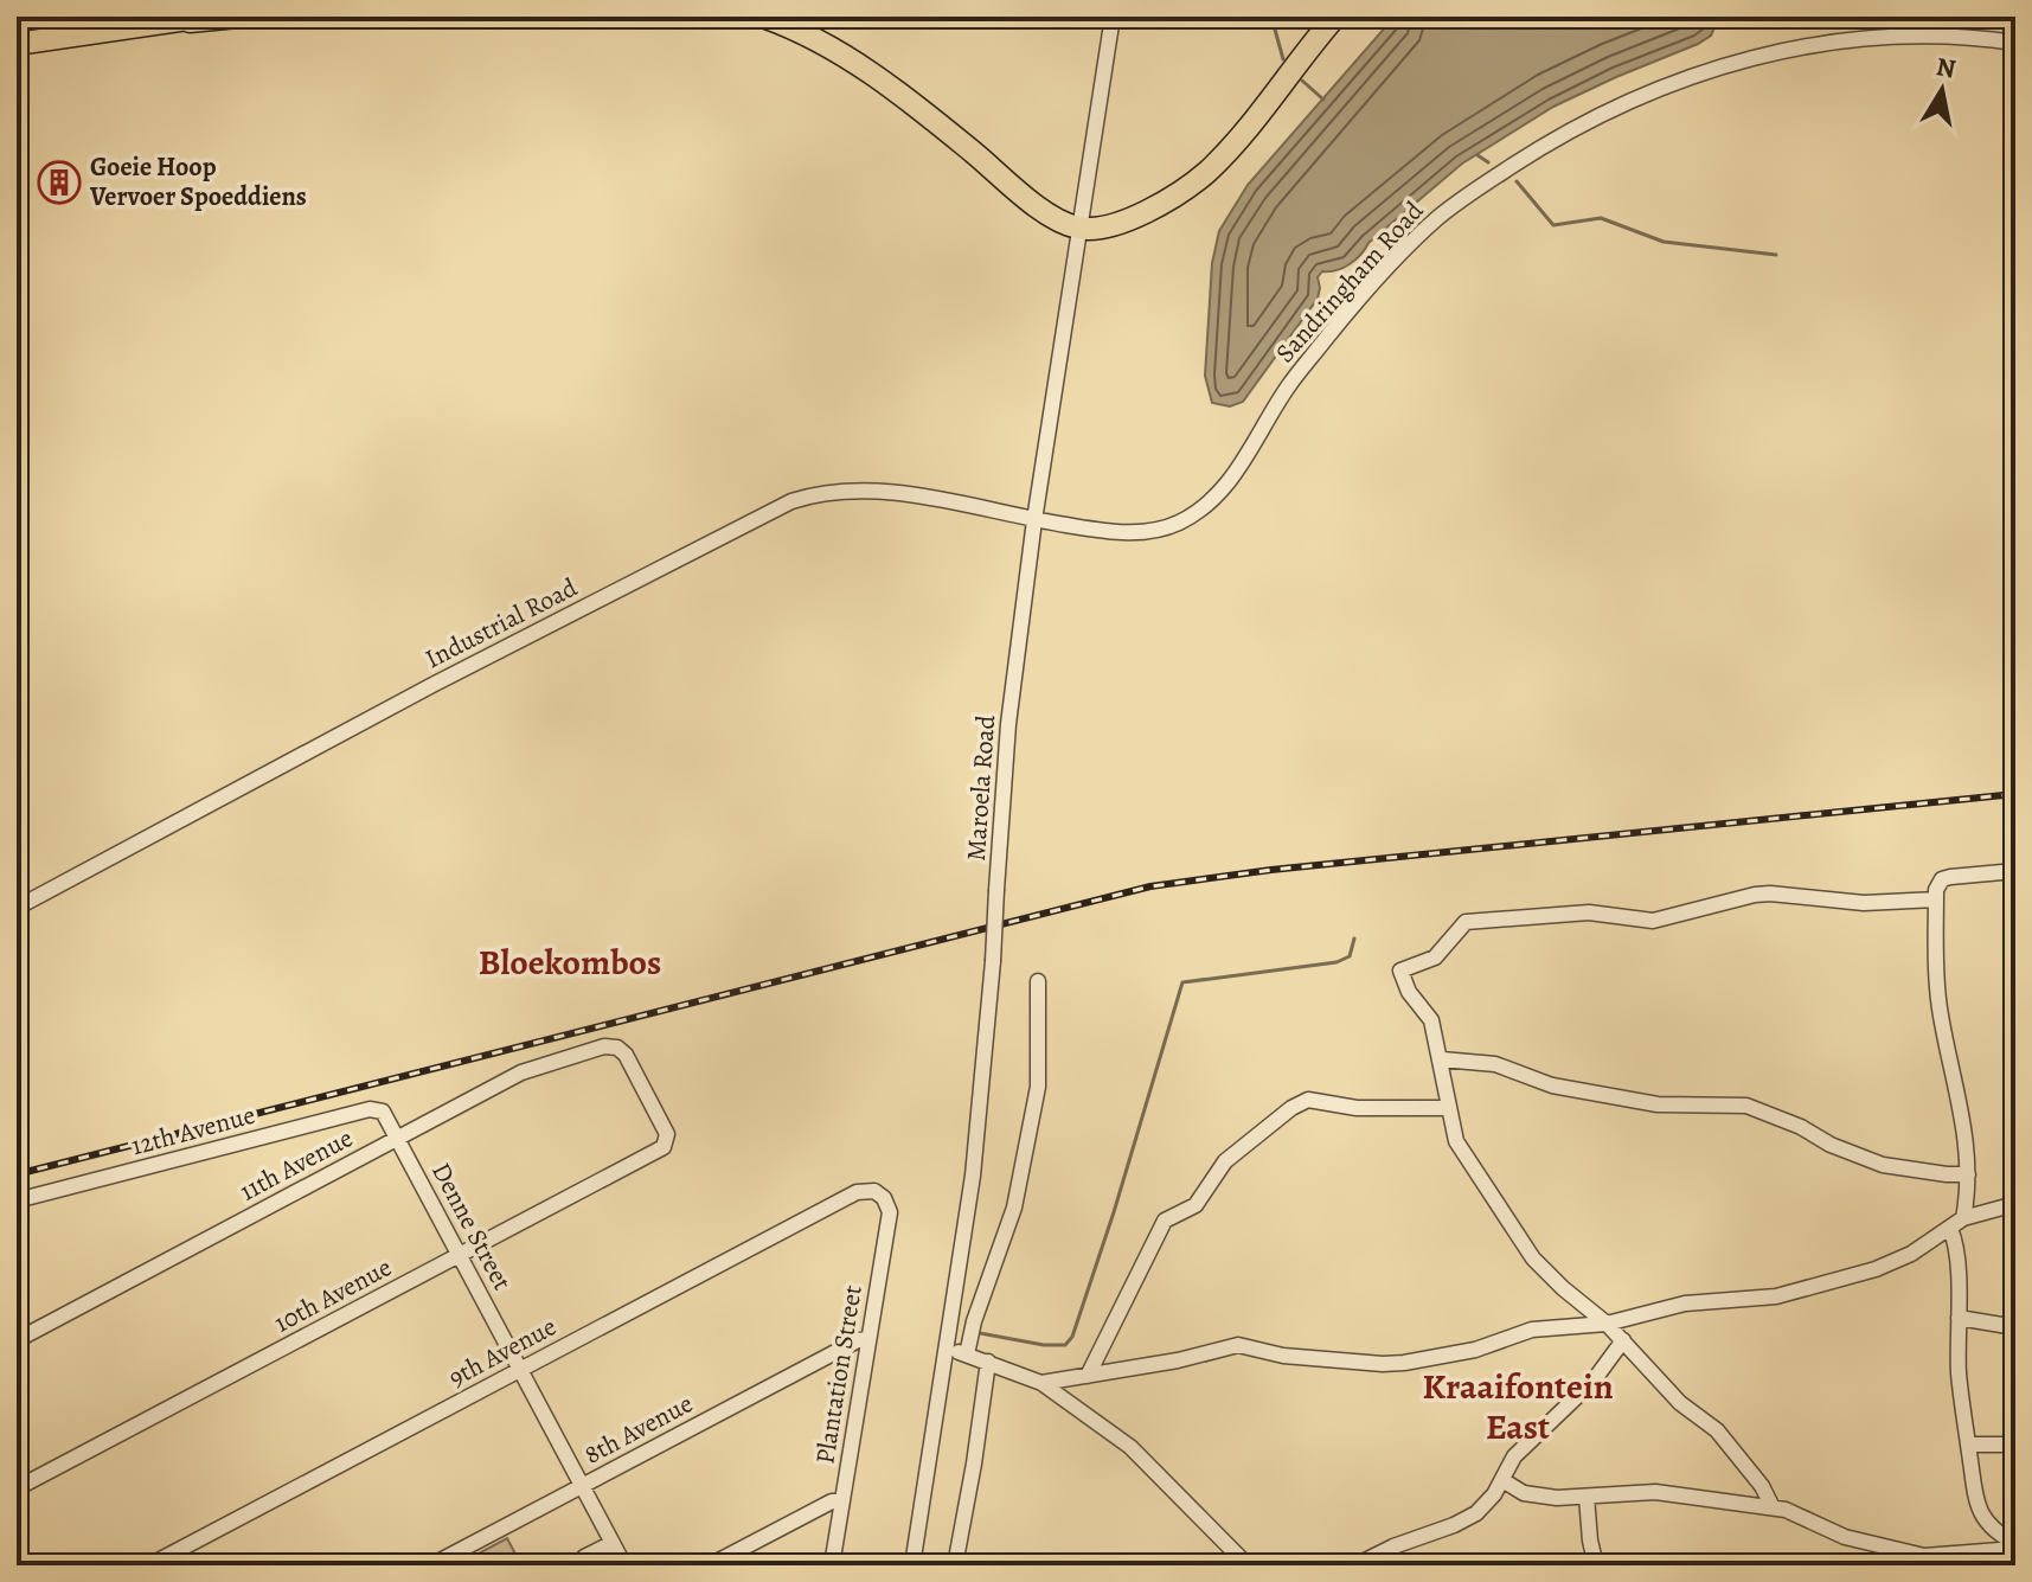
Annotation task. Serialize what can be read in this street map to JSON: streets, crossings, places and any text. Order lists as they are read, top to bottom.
{
  "streets": {
    "street": [
      "Sandringham Road",
      "Industrial Road",
      "Maroela Road",
      "12th Avenue",
      "11th Avenue",
      "Denne Street",
      "10th Avenue",
      "9th Avenue",
      "Plantation Street",
      "8th Avenue"
    ]
  },
  "crossings": [
    ["Sandringham Road", "Industrial Road"],
    ["Sandringham Road", "Maroela Road"],
    ["Industrial Road", "Maroela Road"],
    ["12th Avenue", "Denne Street"],
    ["11th Avenue", "Denne Street"],
    ["11th Avenue", "10th Avenue"],
    ["Denne Street", "10th Avenue"],
    ["Denne Street", "9th Avenue"],
    ["Denne Street", "8th Avenue"],
    ["9th Avenue", "Plantation Street"],
    ["Plantation Street", "8th Avenue"]
  ],
  "districts": ["Bloekombos", "Kraaifontein East"],
  "places": {
    "building": ["Goeie Hoop Vervoer Spoeddiens"]
  },
  "north": "top"
}
